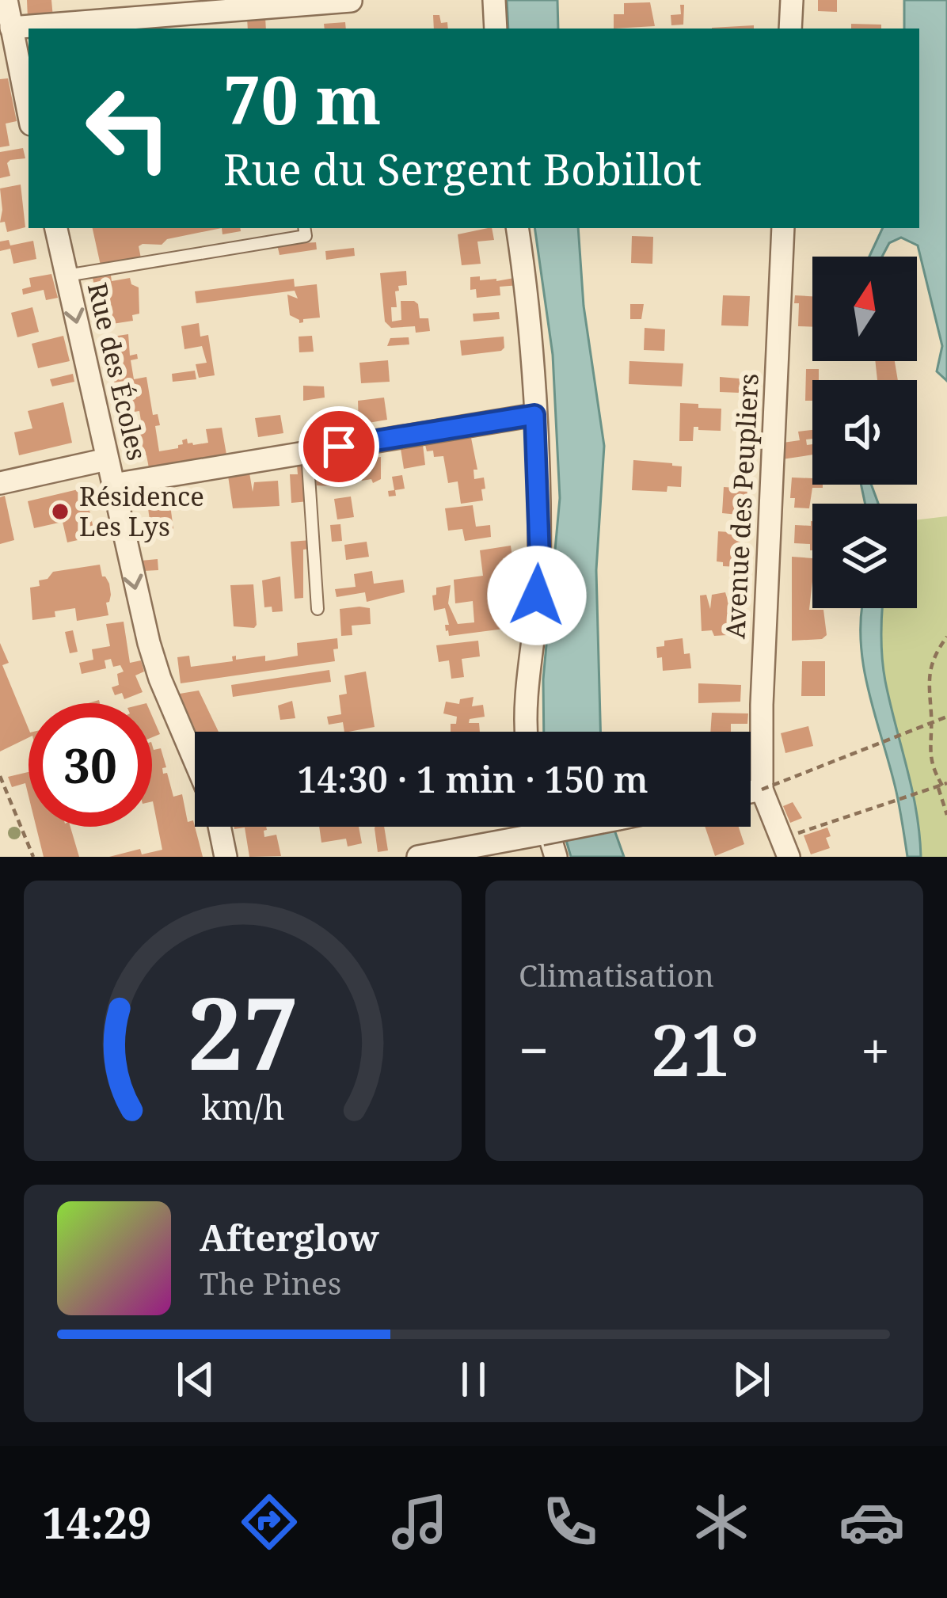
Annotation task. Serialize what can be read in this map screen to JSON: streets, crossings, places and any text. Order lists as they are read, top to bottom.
{
  "streets": {
    "street": ["Rue des Écoles", "Avenue des Peupliers"]
  },
  "one_way": ["Rue des Écoles"],
  "places": ["Résidence Les Lys"],
  "north": "top",
  "page": {
    "turn": ["70 m", "Rue du Sergent Bobillot"],
    "limit": "30",
    "trip": "14:30 · 1 min · 150 m",
    "tile": "Climatisation",
    "heat": ["−", "21°", "+"],
    "song": ["Afterglow", "The Pines"],
    "tabs": "14:29",
    "gauge": ["27", "km/h"]
  }
}
